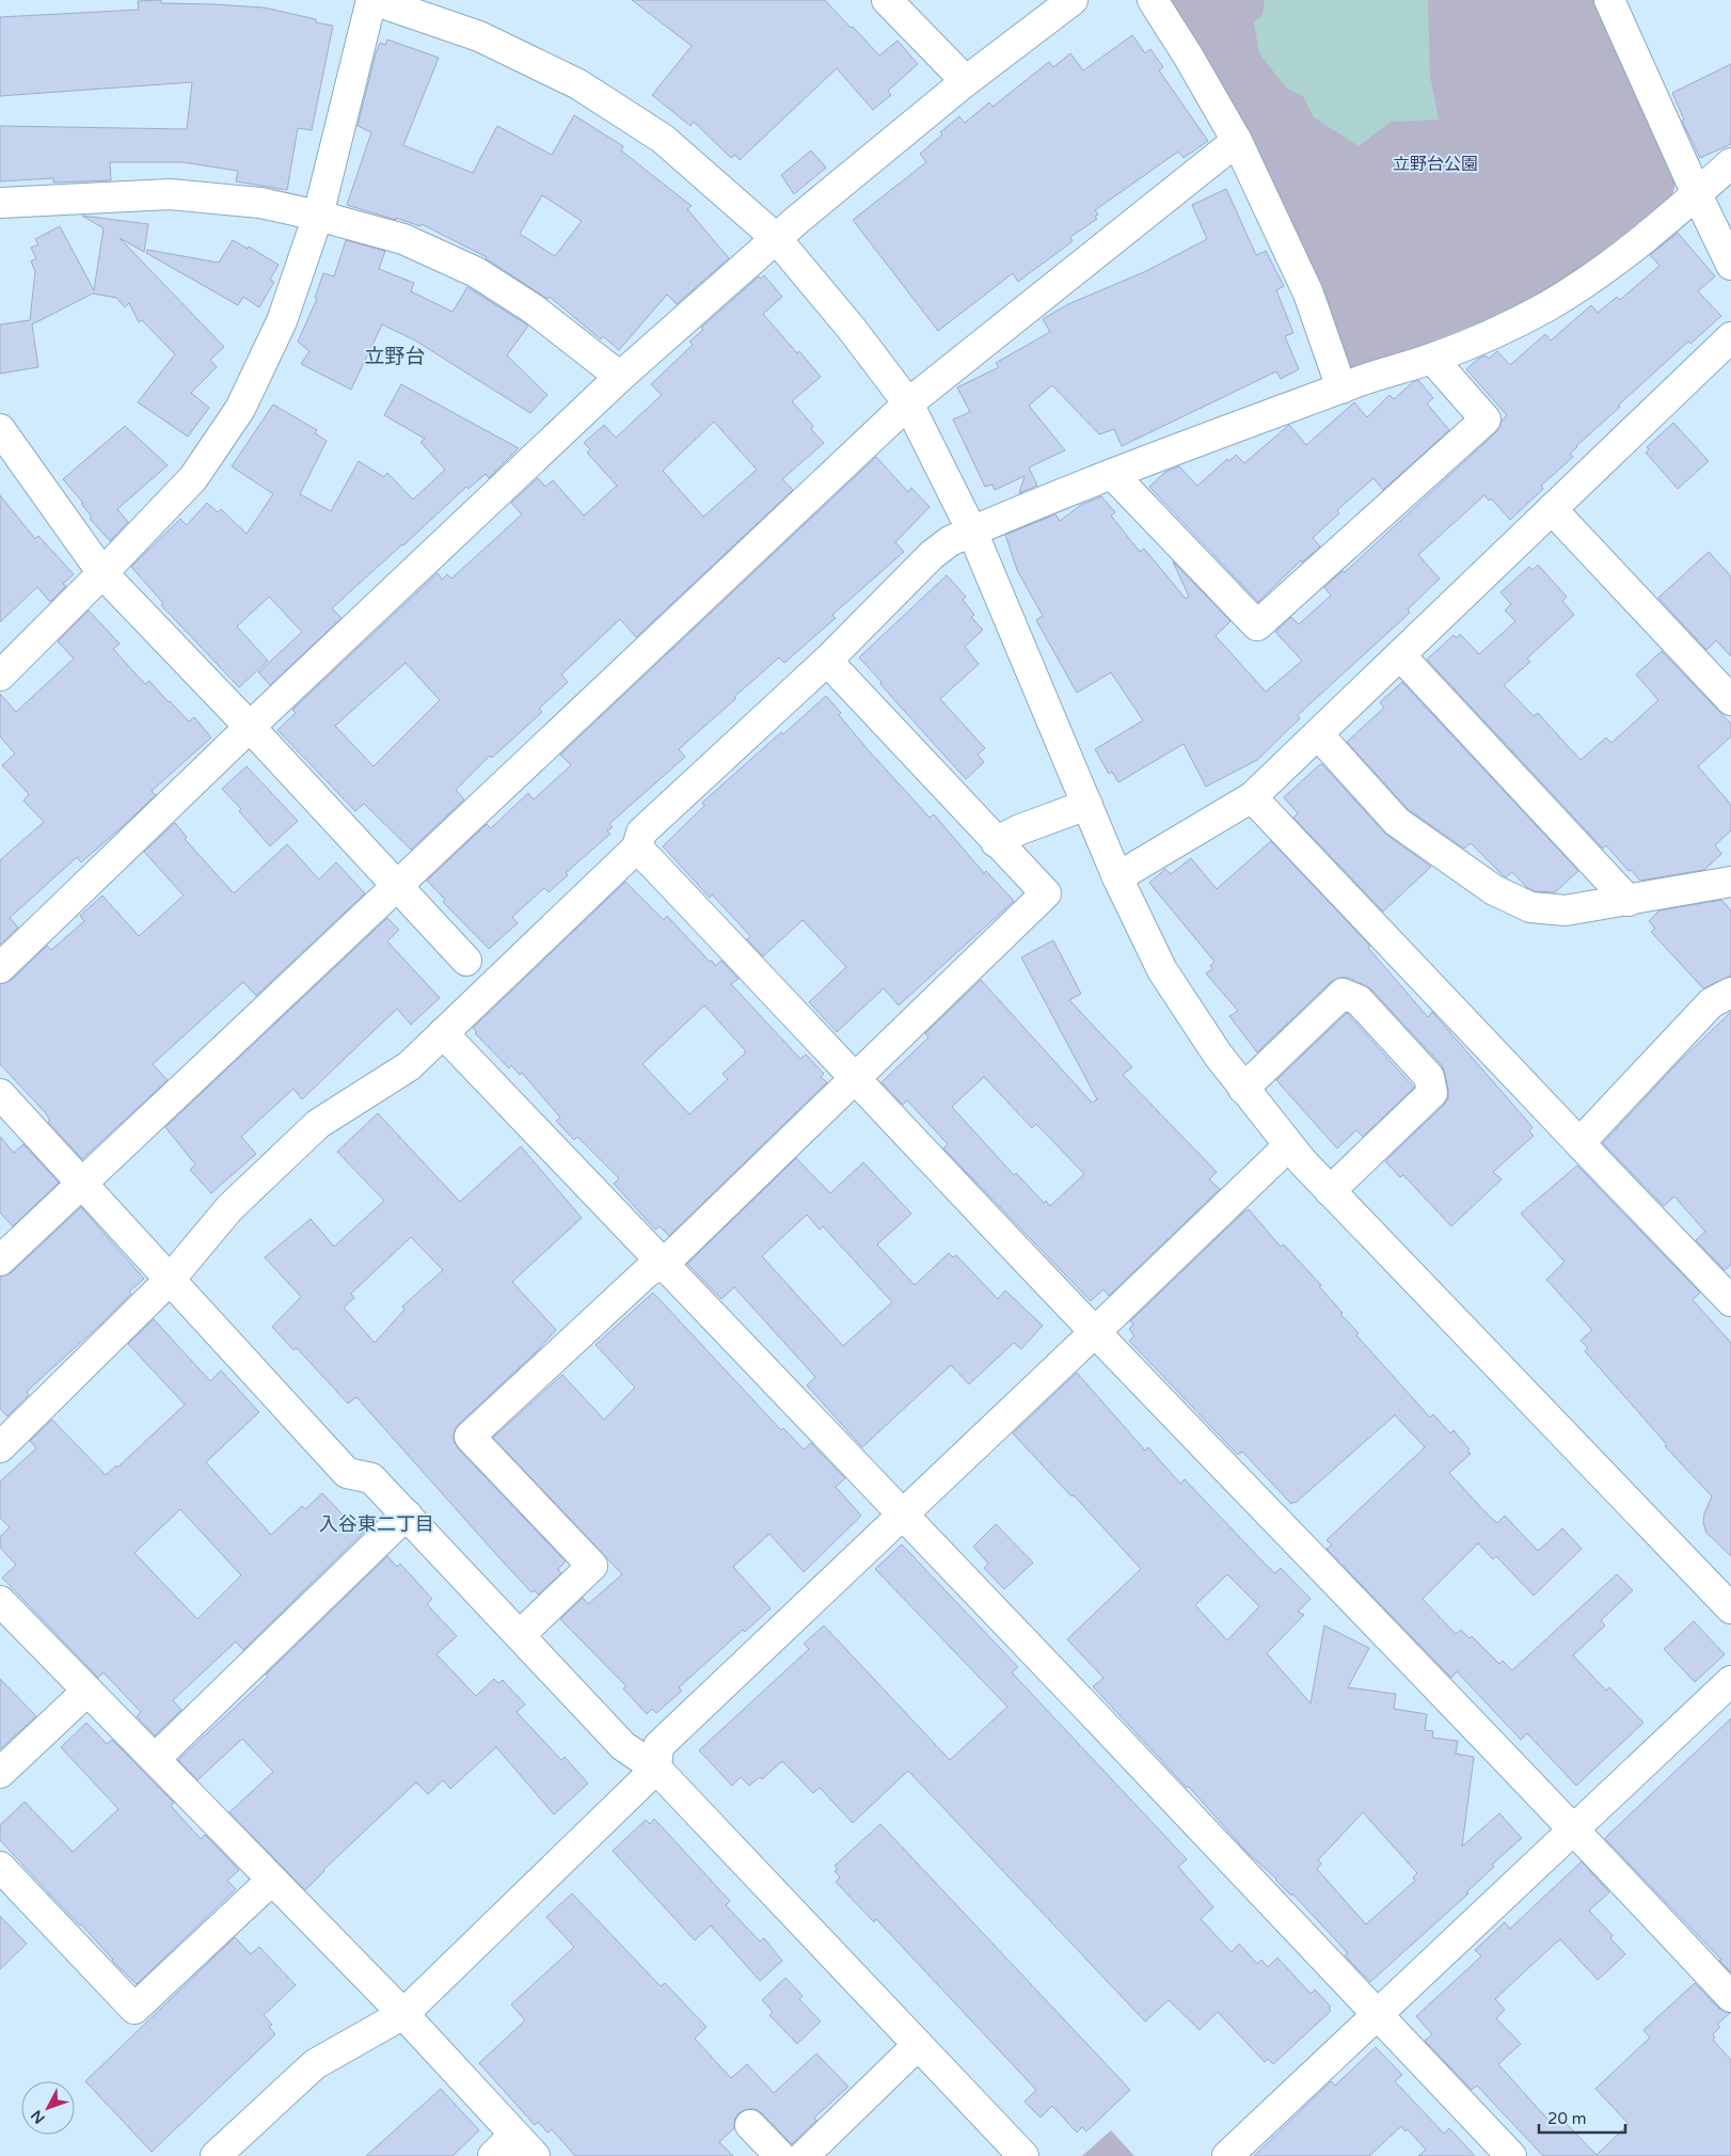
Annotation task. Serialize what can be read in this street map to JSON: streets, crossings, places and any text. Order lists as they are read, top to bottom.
{
  "districts": ["立野台", "入谷東二丁目"],
  "parks": ["立野台公園"],
  "scale_bar": "20 m",
  "north": "bottom left"
}
